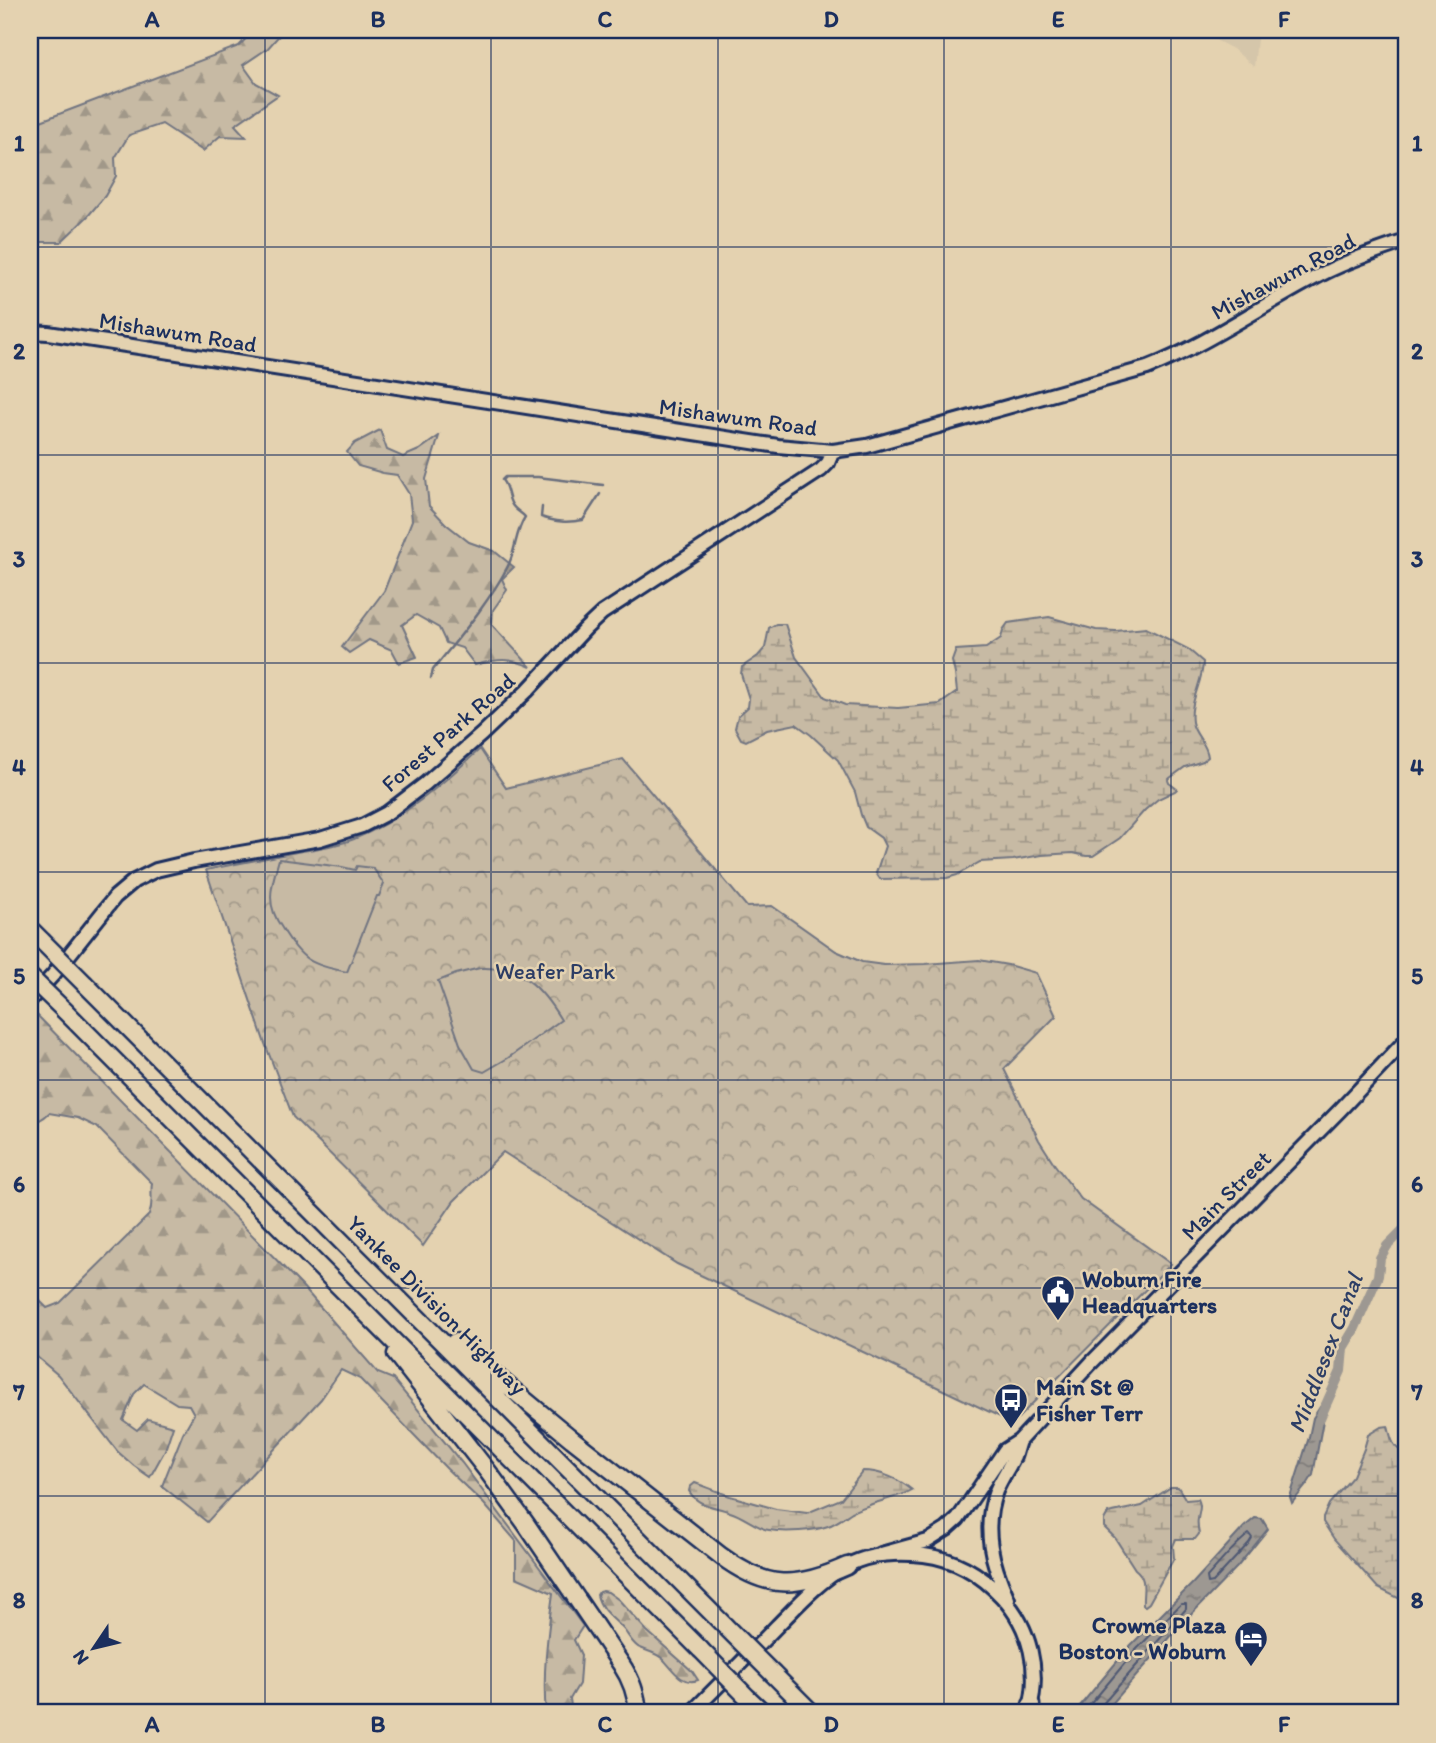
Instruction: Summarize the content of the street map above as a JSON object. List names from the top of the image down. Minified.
{"streets":{"highway":["Yankee Division Highway"],"main road":["Mishawum Road","Forest Park Road","Main Street"]},"crossings":[["Mishawum Road","Forest Park Road"]],"water":["Middlesex Canal"],"parks":["Weafer Park"],"places":{"public building":["Woburn Fire Headquarters"],"bus stop":["Main St @ Fisher Terr"],"hotel":["Crowne Plaza Boston - Woburn"]},"north":"bottom left","grid":{"columns":["A","B","C","D","E","F"],"rows":["1","2","3","4","5","6","7","8"]}}
